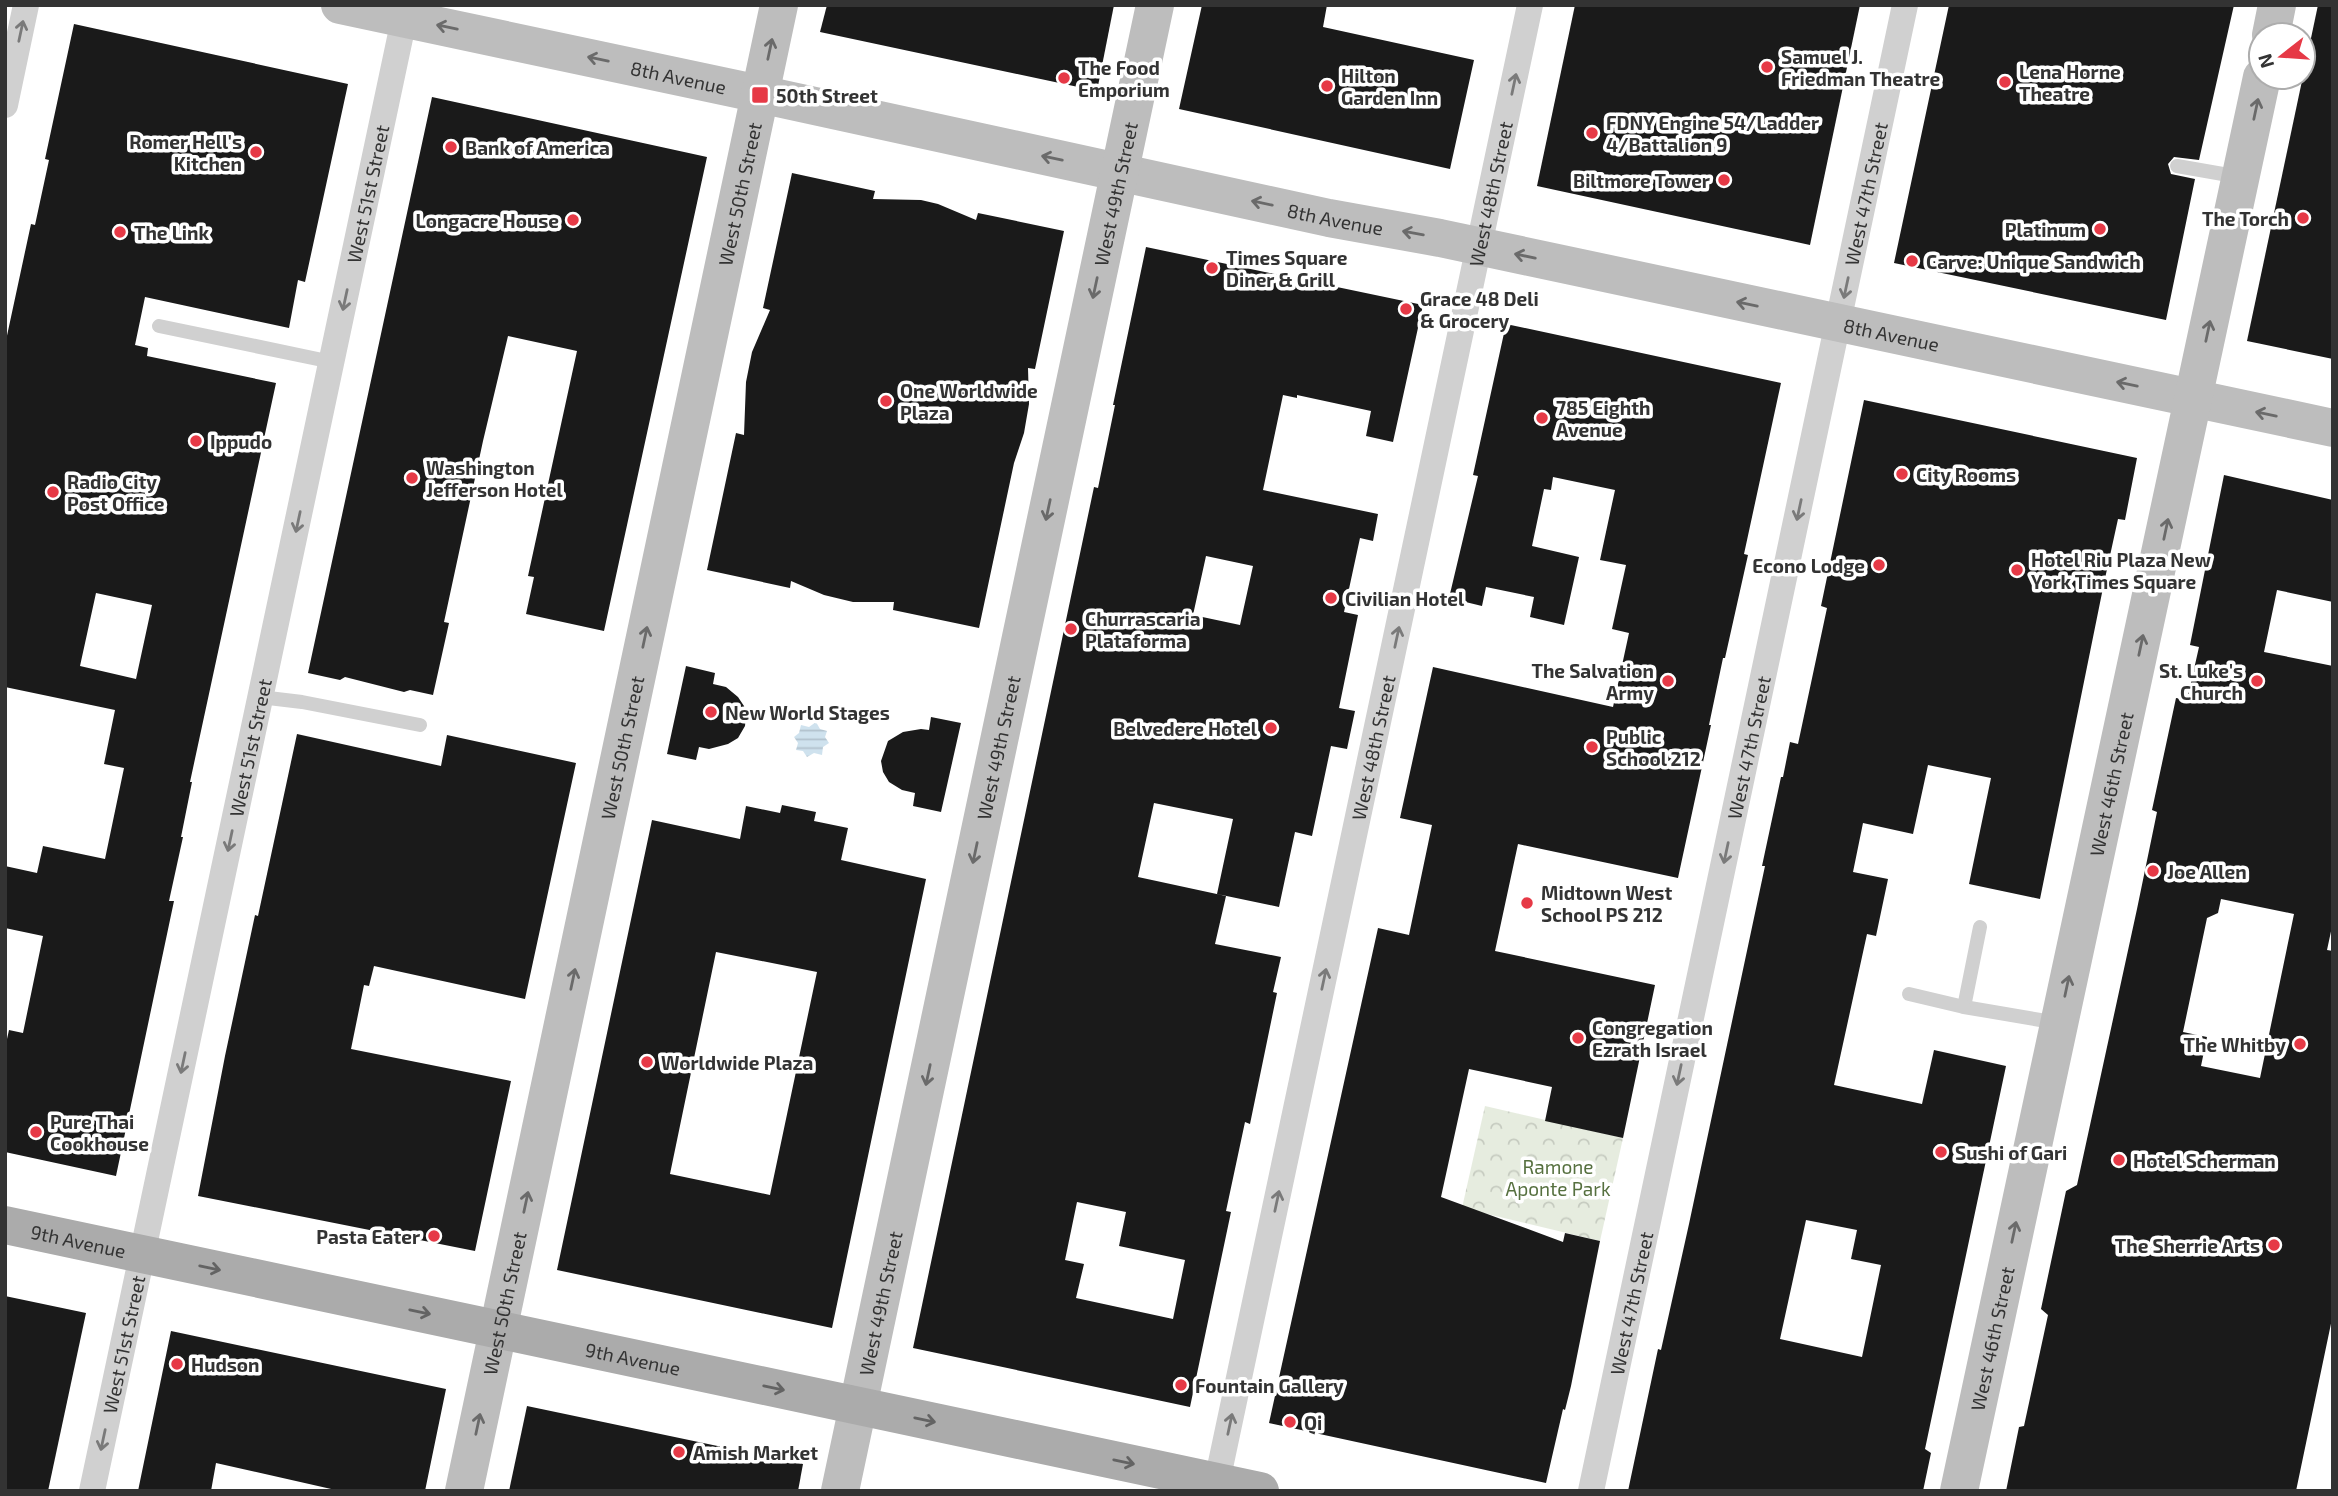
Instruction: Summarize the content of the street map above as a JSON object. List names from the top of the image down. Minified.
{"streets":{"main road":["8th Avenue","West 50th Street","West 49th Street","West 46th Street","9th Avenue"],"street":["West 51st Street","West 48th Street","West 47th Street"]},"crossings":[["8th Avenue","West 51st Street"],["8th Avenue","West 50th Street"],["8th Avenue","West 49th Street"],["8th Avenue","West 48th Street"],["8th Avenue","West 47th Street"],["8th Avenue","West 46th Street"],["West 51st Street","9th Avenue"],["West 50th Street","9th Avenue"],["West 49th Street","9th Avenue"],["West 48th Street","9th Avenue"]],"one_way":["8th Avenue","West 51st Street","West 50th Street","West 49th Street","West 48th Street","West 47th Street","West 46th Street","9th Avenue"],"parks":["Ramone Aponte Park"],"places":{"other":["Samuel J. Friedman Theatre","The Food Emporium","Lena Horne Theatre","Hilton Garden Inn","FDNY Engine 54/Ladder 4/Battalion 9","Bank of America","Romer Hell's Kitchen","Biltmore Tower","The Torch","Longacre House","Platinum","The Link","Carve: Unique Sandwich","Times Square Diner & Grill","Grace 48 Deli & Grocery","One Worldwide Plaza","785 Eighth Avenue","Ippudo","City Rooms","Washington Jefferson Hotel","Radio City Post Office","Econo Lodge","Hotel Riu Plaza New York Times Square","Civilian Hotel","Churrascaria Plataforma","The Salvation Army","St. Luke's Church","New World Stages","Belvedere Hotel","Public School 212","Joe Allen","Midtown West School PS 212","Congregation Ezrath Israel","The Whitby","Worldwide Plaza","Pure Thai Cookhouse","Sushi of Gari","Hotel Scherman","Pasta Eater","The Sherrie Arts","Hudson","Fountain Gallery","Qi","Amish Market"],"transit":["50th Street"]},"north":"left"}
